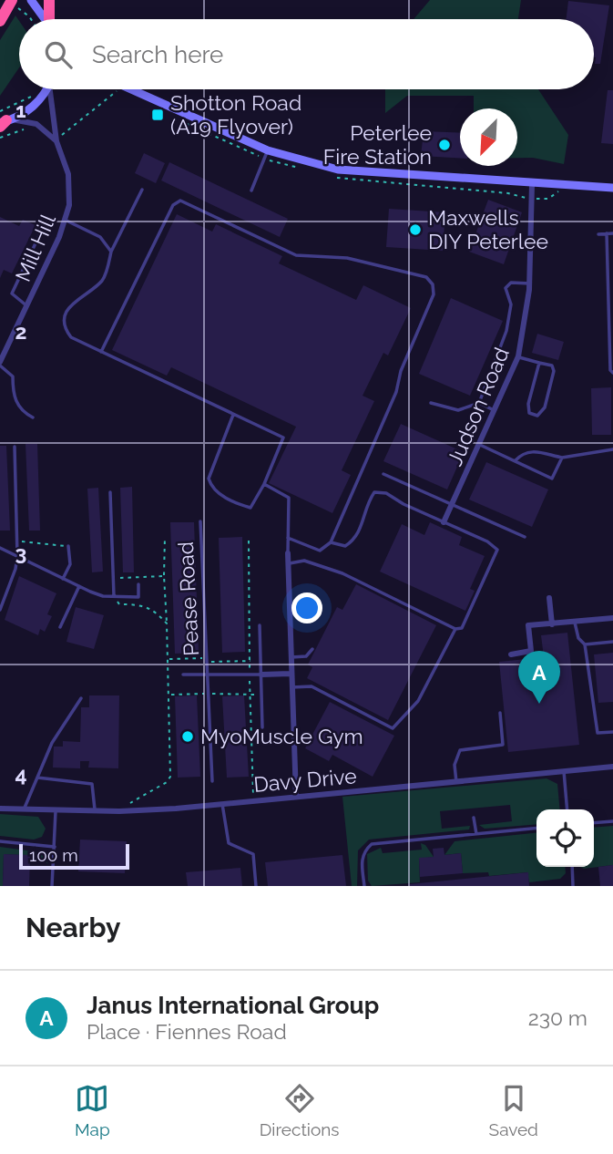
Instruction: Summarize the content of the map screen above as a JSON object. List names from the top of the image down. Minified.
{"streets":{"street":["Mill Hill","Judson Road","Pease Road","Davy Drive"]},"places":{"transit":["Shotton Road (A19 Flyover)"],"other":["Peterlee Fire Station","Maxwells DIY Peterlee","MyoMuscle Gym"]},"scale_bar":"100 m","north":"bottom left","page":{"search":"Search here","pins":"A","scale":"100 m","heading":"Nearby","list":[{"mark":"A","name":"Janus International Group","note":"Place · Fiennes Road","value":"230 m"}],"nav":["Map","Directions","Saved"]},"grid":{"rows":["1","2","3","4"]}}
